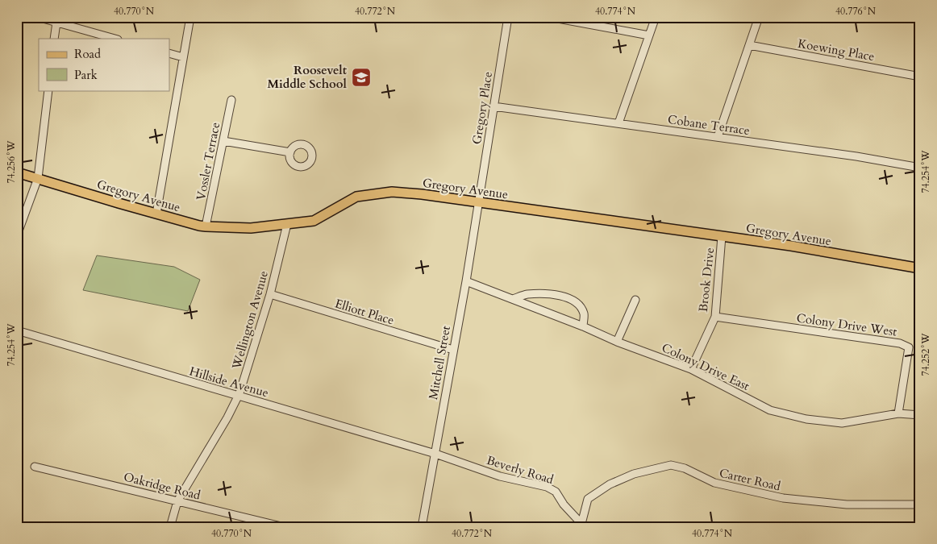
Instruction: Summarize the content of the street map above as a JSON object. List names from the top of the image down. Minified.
{"streets":{"main road":["Gregory Avenue"],"street":["Koewing Place","Gregory Place","Cobane Terrace","Vossler Terrace","Brook Drive","Elliott Place","Wellington Avenue","Colony Drive West","Mitchell Street","Colony Drive East","Hillside Avenue","Beverly Road","Carter Road","Oakridge Road"]},"crossings":[["Gregory Place","Cobane Terrace"],["Gregory Place","Gregory Avenue"],["Gregory Place","Mitchell Street"],["Vossler Terrace","Gregory Avenue"],["Gregory Avenue","Brook Drive"],["Gregory Avenue","Wellington Avenue"],["Gregory Avenue","Mitchell Street"],["Brook Drive","Colony Drive West"],["Brook Drive","Colony Drive East"],["Elliott Place","Wellington Avenue"],["Elliott Place","Mitchell Street"],["Wellington Avenue","Hillside Avenue"],["Wellington Avenue","Oakridge Road"],["Colony Drive West","Colony Drive East"],["Mitchell Street","Colony Drive East"],["Mitchell Street","Hillside Avenue"],["Mitchell Street","Beverly Road"],["Hillside Avenue","Beverly Road"],["Beverly Road","Carter Road"]],"places":{"school or university":["Roosevelt Middle School"]},"legend":["Road","Park"],"coordinates":["40.770°N","40.772°N","40.774°N","40.776°N","74.256°W","74.254°W","74.252°W"]}
